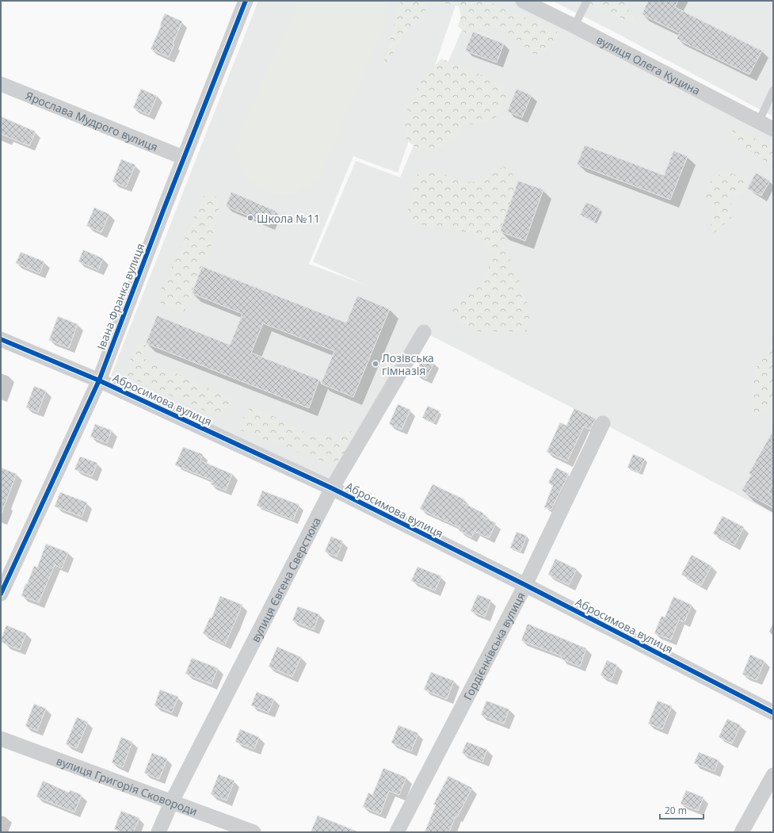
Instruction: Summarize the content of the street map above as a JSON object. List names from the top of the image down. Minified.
{"streets":{"street":["вулиця Олега Куцина","Ярослава Мудрого вулиця","Івана Франка вулиця","Абросимова вулиця","вулиця Євгена Сверстюка","Гордієнківська вулиця","вулиця Григорія Сковороди"]},"crossings":[["Ярослава Мудрого вулиця","Івана Франка вулиця"],["Івана Франка вулиця","Абросимова вулиця"],["Абросимова вулиця","вулиця Євгена Сверстюка"],["Абросимова вулиця","Гордієнківська вулиця"],["вулиця Євгена Сверстюка","вулиця Григорія Сковороди"]],"places":["Школа №11","Лозівська гімназія"],"scale_bar":"20 m"}
